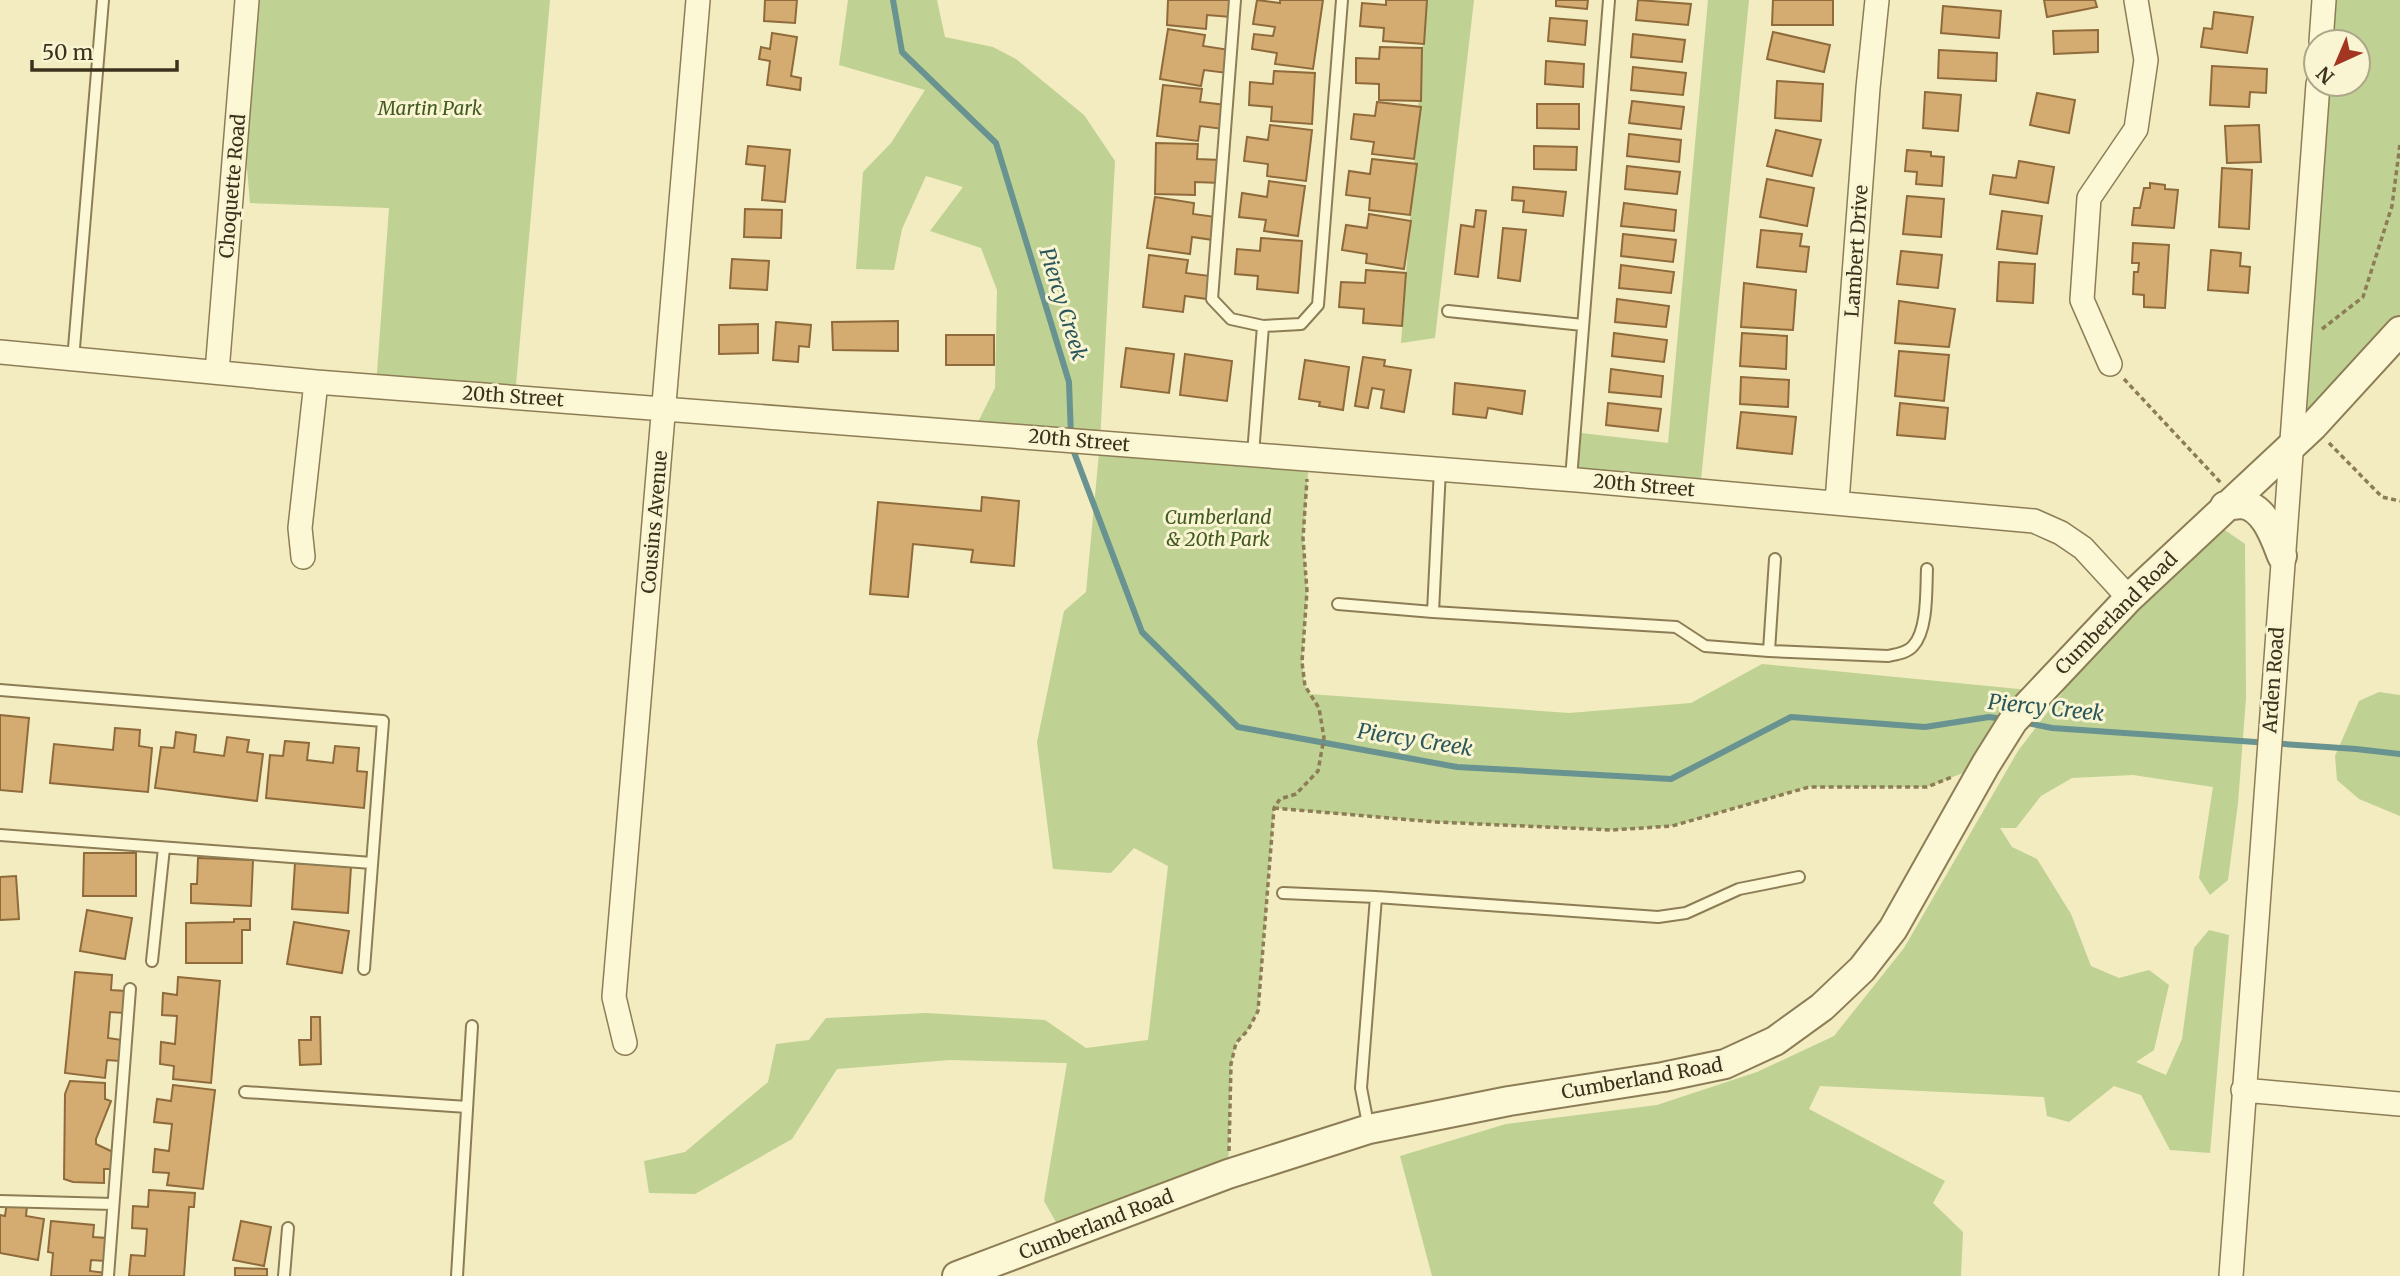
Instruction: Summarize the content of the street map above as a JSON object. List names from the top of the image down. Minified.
{"streets":{"street":["Choquette Road","Lambert Drive","20th Street","Cousins Avenue","Cumberland Road","Arden Road"]},"crossings":[["Choquette Road","20th Street"],["Lambert Drive","20th Street"],["20th Street","Cousins Avenue"],["20th Street","Cumberland Road"],["Cumberland Road","Arden Road"]],"water":["Piercy Creek"],"parks":["Martin Park","Cumberland & 20th Park"],"scale_bar":"50 m","north":"bottom left"}
